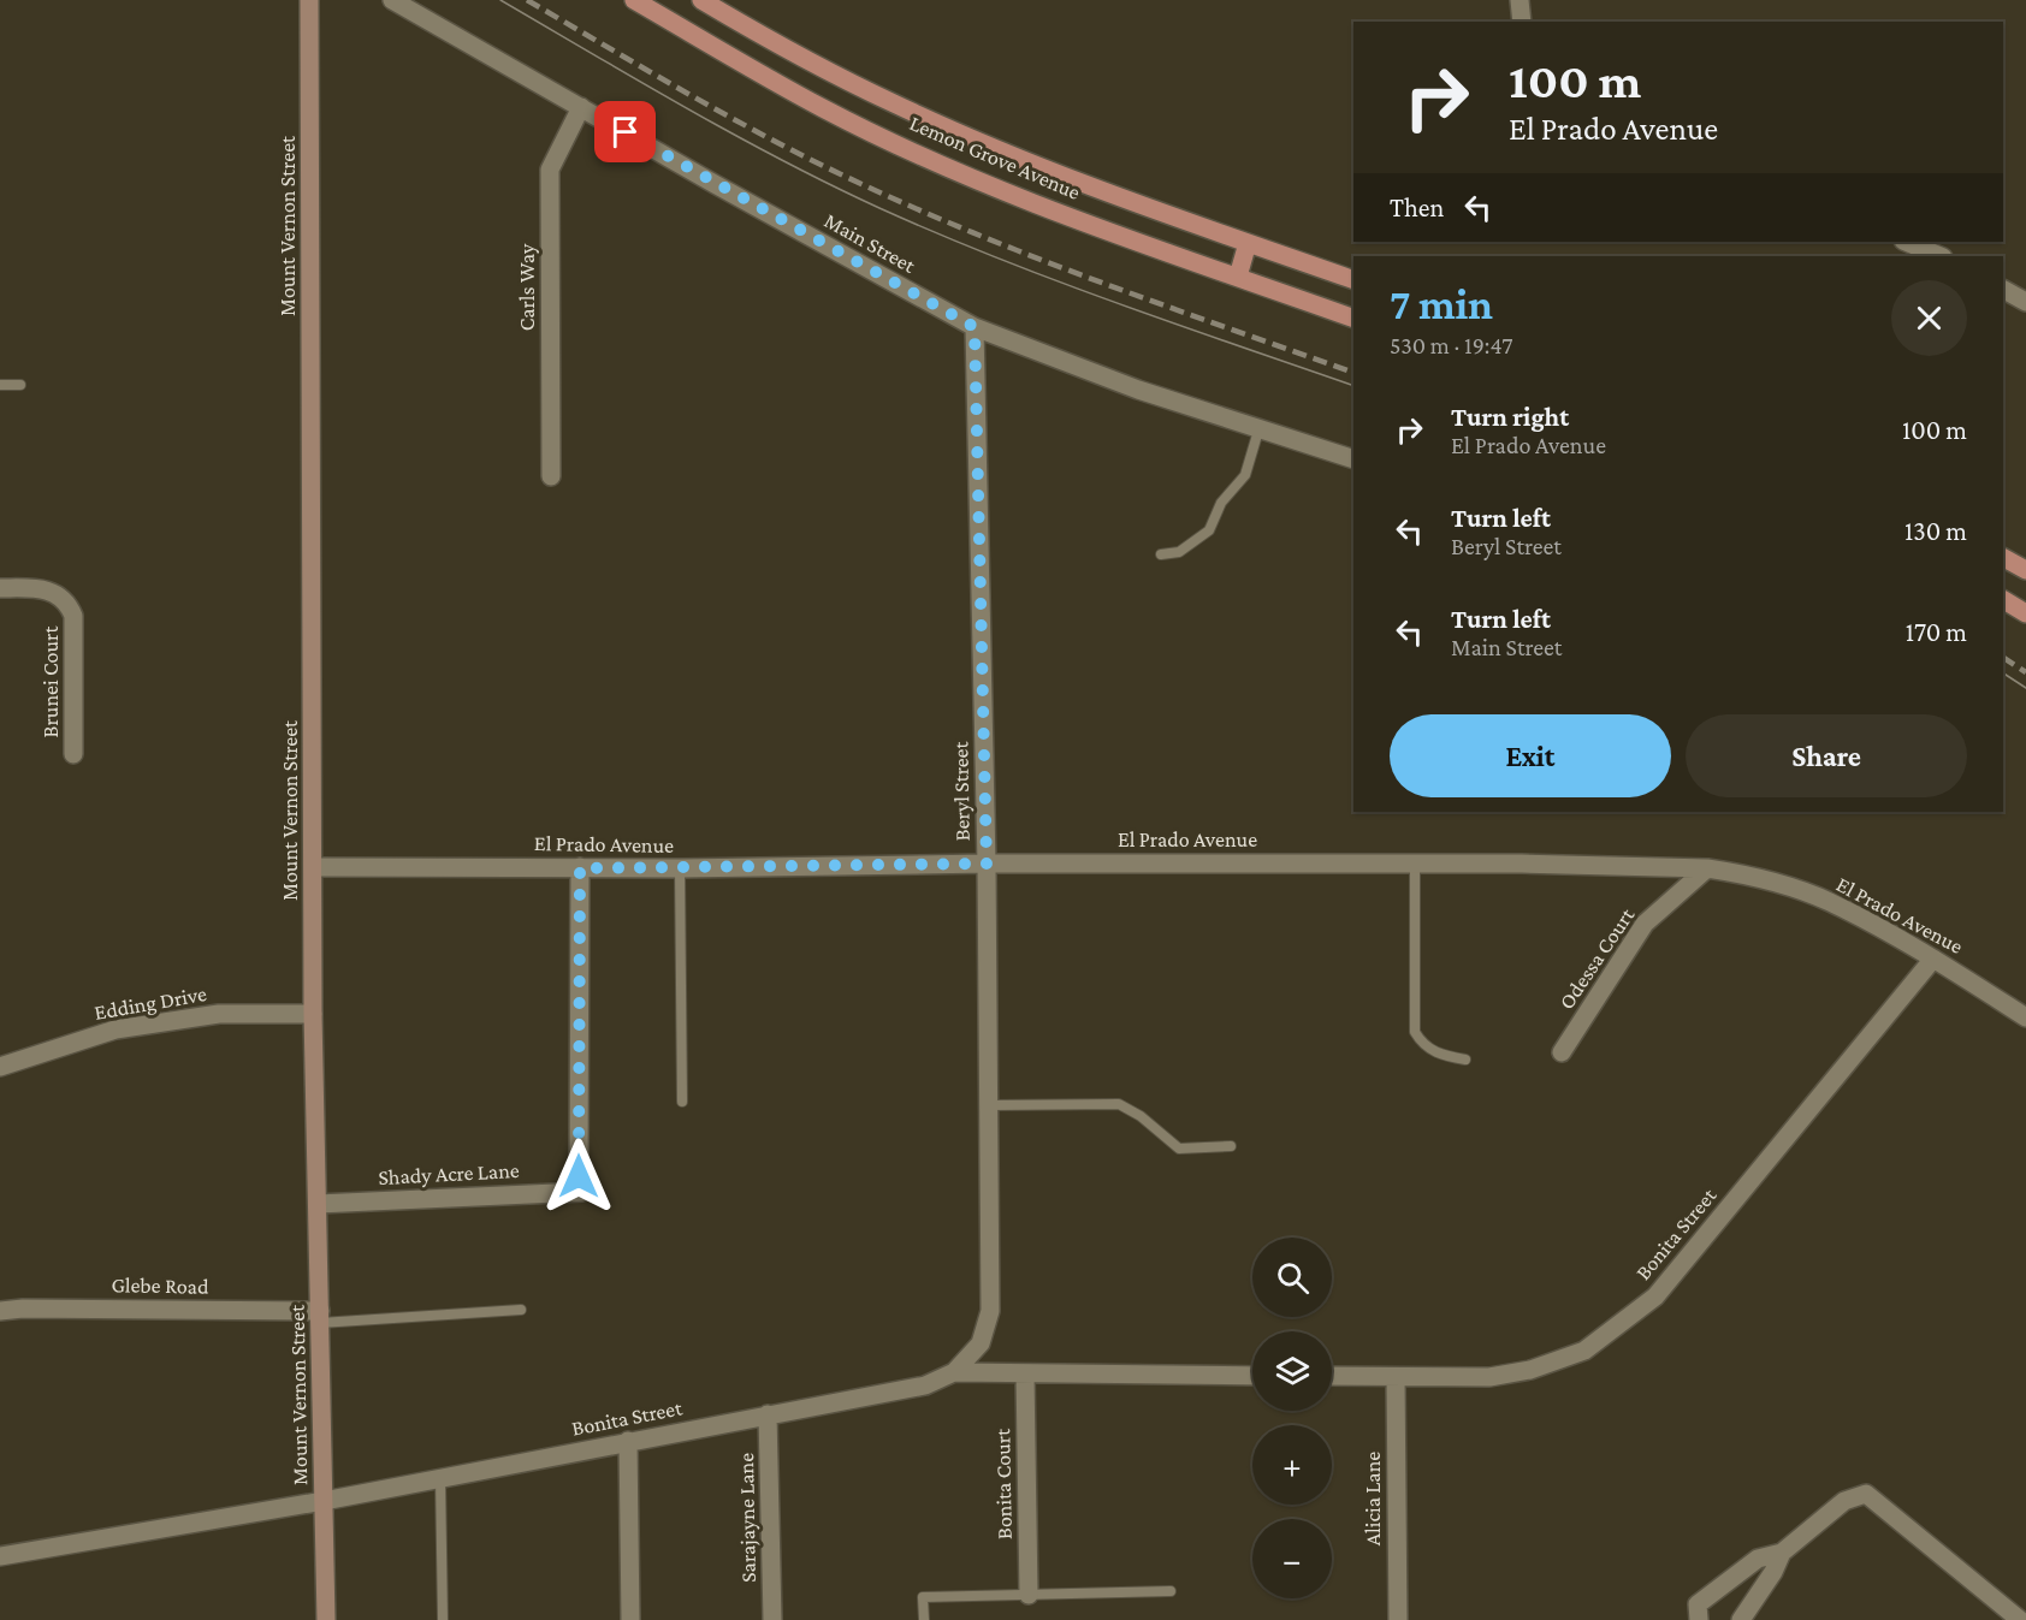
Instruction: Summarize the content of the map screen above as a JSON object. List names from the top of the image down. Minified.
{"streets":{"main road":["Lemon Grove Avenue"],"street":["Mount Vernon Street","Main Street","Carls Way","Brunei Court","Beryl Street","El Prado Avenue","Odessa Court","Edding Drive","Shady Acre Lane","Bonita Street","Glebe Road","Bonita Court","Alicia Lane","Sarajayne Lane"]},"crossings":[["Mount Vernon Street","El Prado Avenue"],["Mount Vernon Street","Edding Drive"],["Mount Vernon Street","Shady Acre Lane"],["Mount Vernon Street","Bonita Street"],["Mount Vernon Street","Glebe Road"],["Main Street","Carls Way"],["Main Street","Beryl Street"],["Beryl Street","El Prado Avenue"],["Beryl Street","Bonita Street"],["El Prado Avenue","Odessa Court"],["El Prado Avenue","Shady Acre Lane"],["El Prado Avenue","Bonita Street"],["Bonita Street","Bonita Court"],["Bonita Street","Alicia Lane"],["Bonita Street","Sarajayne Lane"]],"page":{"turn":["100 m","El Prado Avenue"],"then":"Then","heading":["7 min","530 m · 19:47"],"list":[{"name":"Turn right","note":"El Prado Avenue","value":"100 m"},{"name":"Turn left","note":"Beryl Street","value":"130 m"},{"name":"Turn left","note":"Main Street","value":"170 m"}],"buttons":["Exit","Share"],"map_buttons":["+","−"]}}
